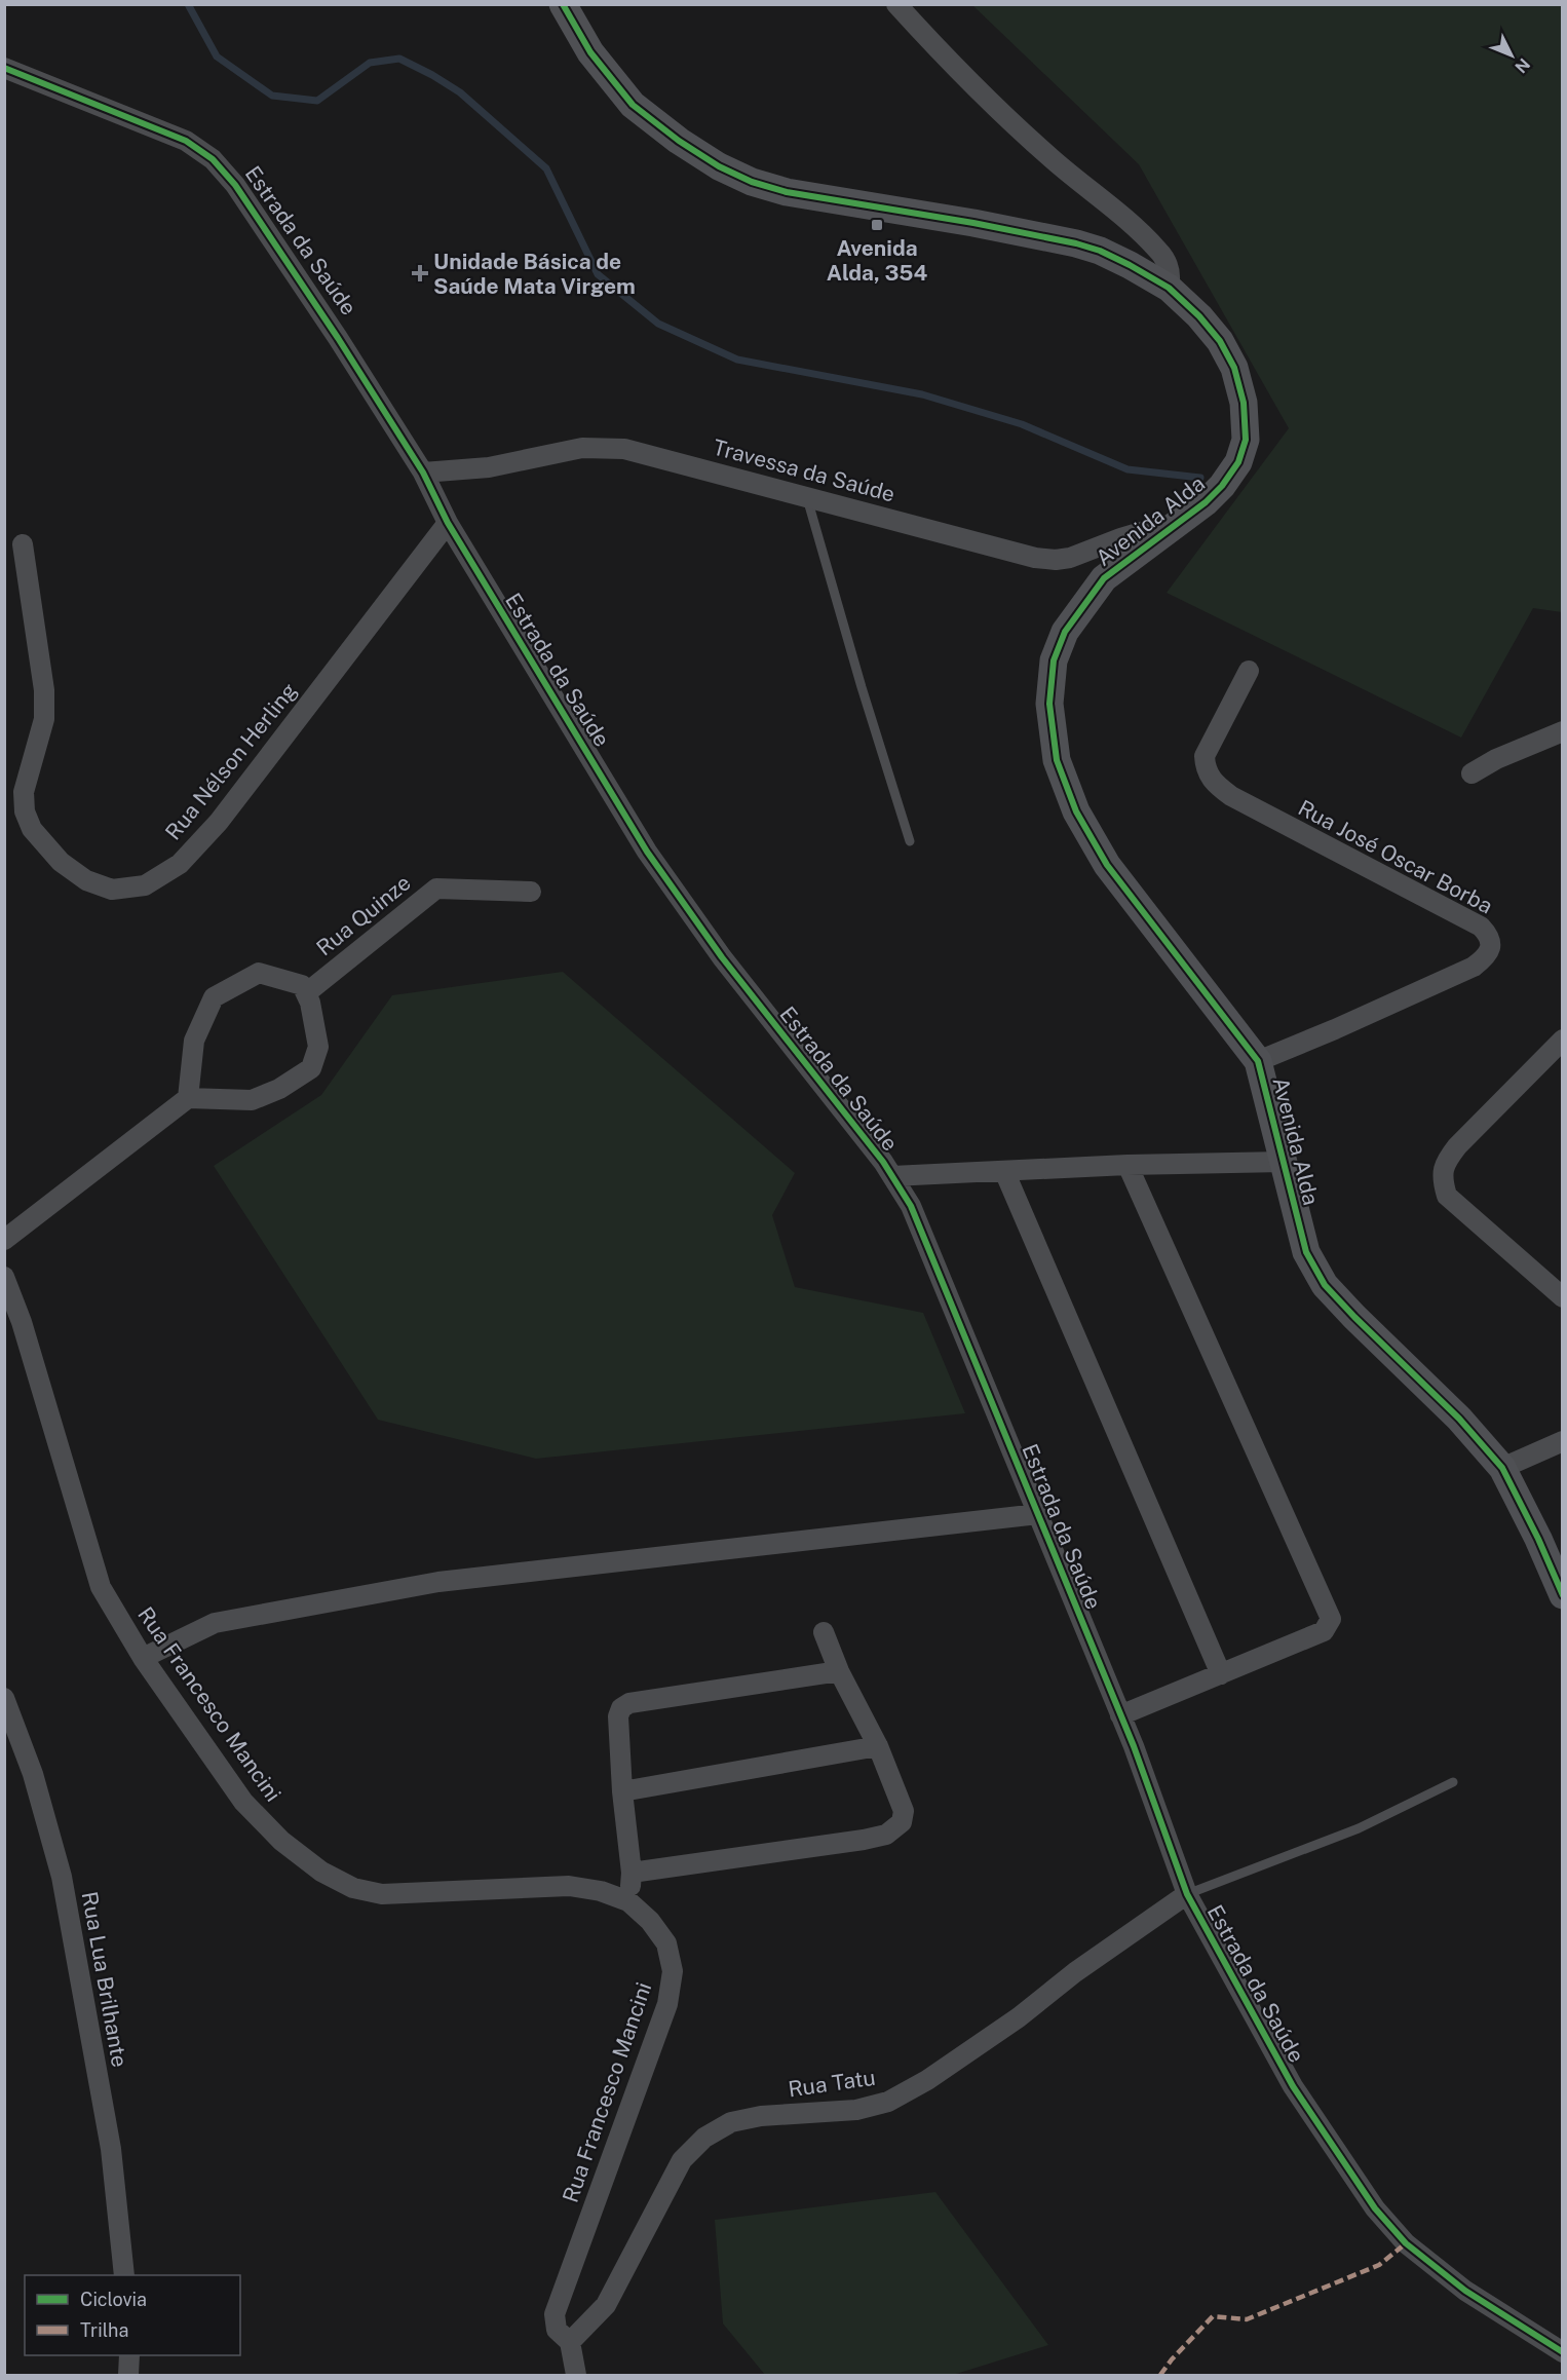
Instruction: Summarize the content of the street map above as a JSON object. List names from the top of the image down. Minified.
{"streets":{"street":["Estrada da Saúde","Travessa da Saúde","Avenida Alda","Rua Nélson Herling","Rua José Oscar Borba","Rua Quinze","Rua Francesco Mancini","Rua Lua Brilhante","Rua Tatu"]},"crossings":[["Estrada da Saúde","Travessa da Saúde"],["Estrada da Saúde","Rua Nélson Herling"],["Estrada da Saúde","Rua Tatu"],["Travessa da Saúde","Avenida Alda"],["Avenida Alda","Rua José Oscar Borba"],["Rua Francesco Mancini","Rua Tatu"]],"places":{"transit":["Avenida Alda, 354"],"health":["Unidade Básica de Saúde Mata Virgem"]},"legend":["Ciclovia","Trilha"],"north":"bottom right"}
